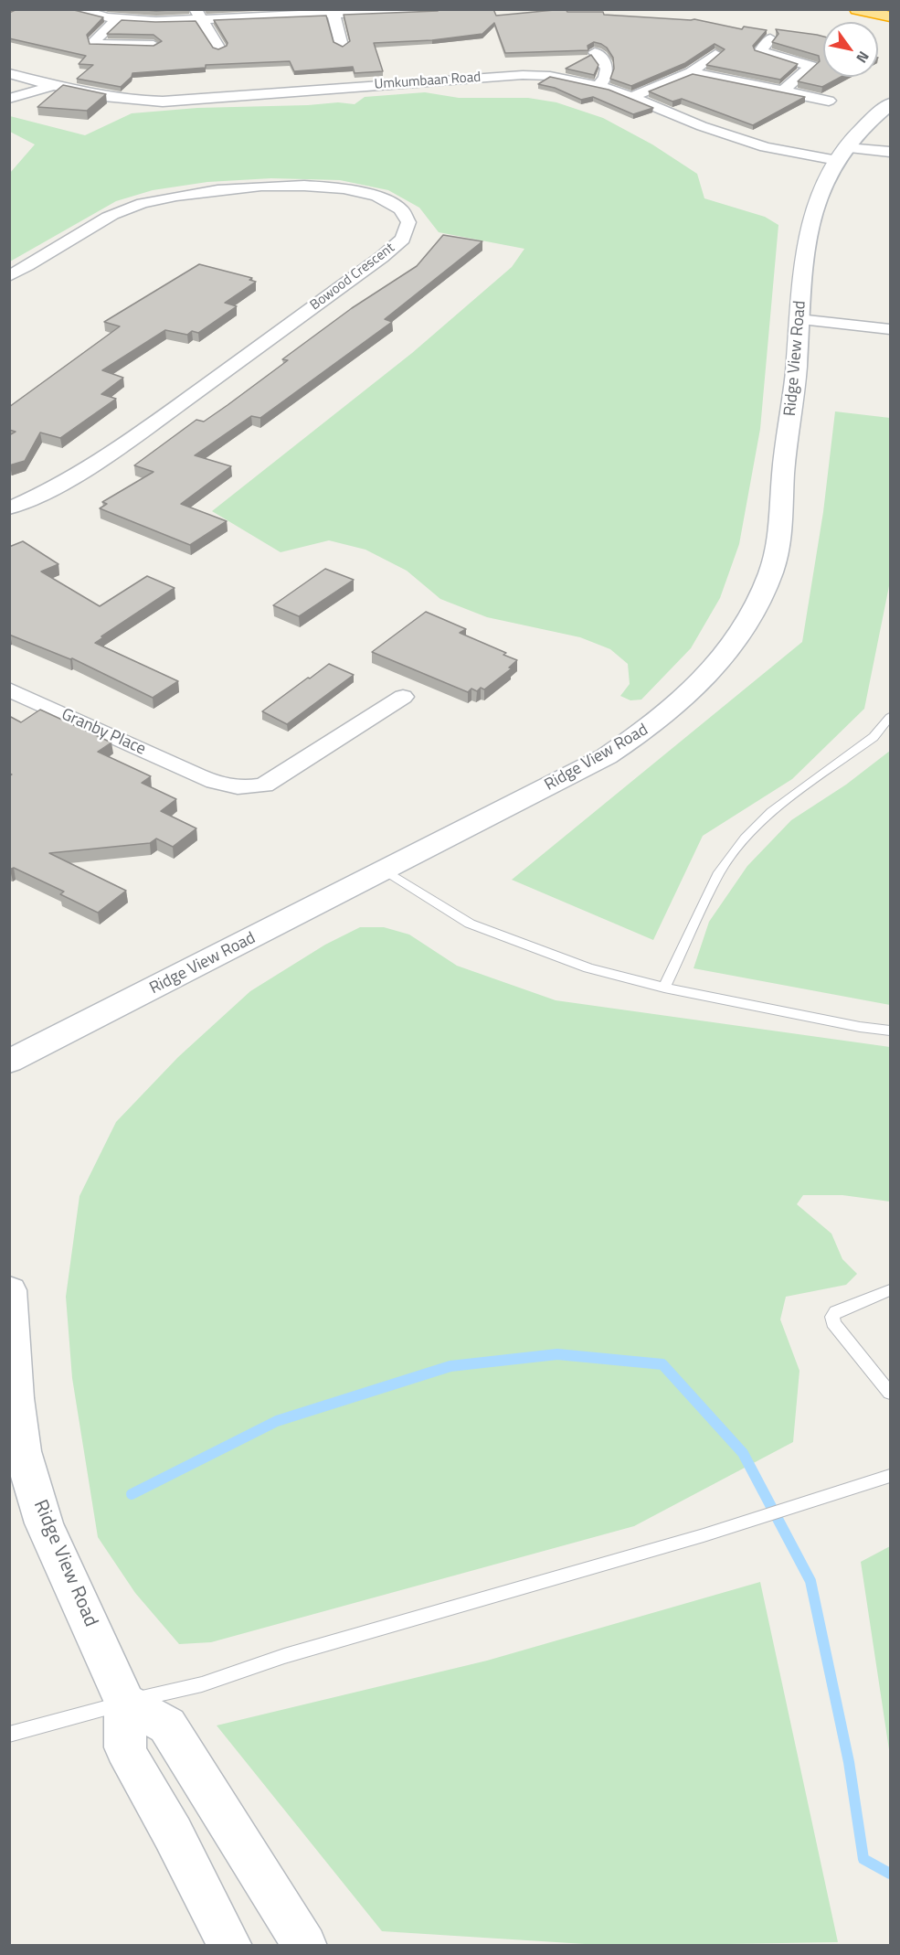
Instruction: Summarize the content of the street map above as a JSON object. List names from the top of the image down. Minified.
{"streets":{"street":["Umkumbaan Road","Bowood Crescent","Ridge View Road","Granby Place"]},"crossings":[["Umkumbaan Road","Ridge View Road"]],"north":"bottom right"}
